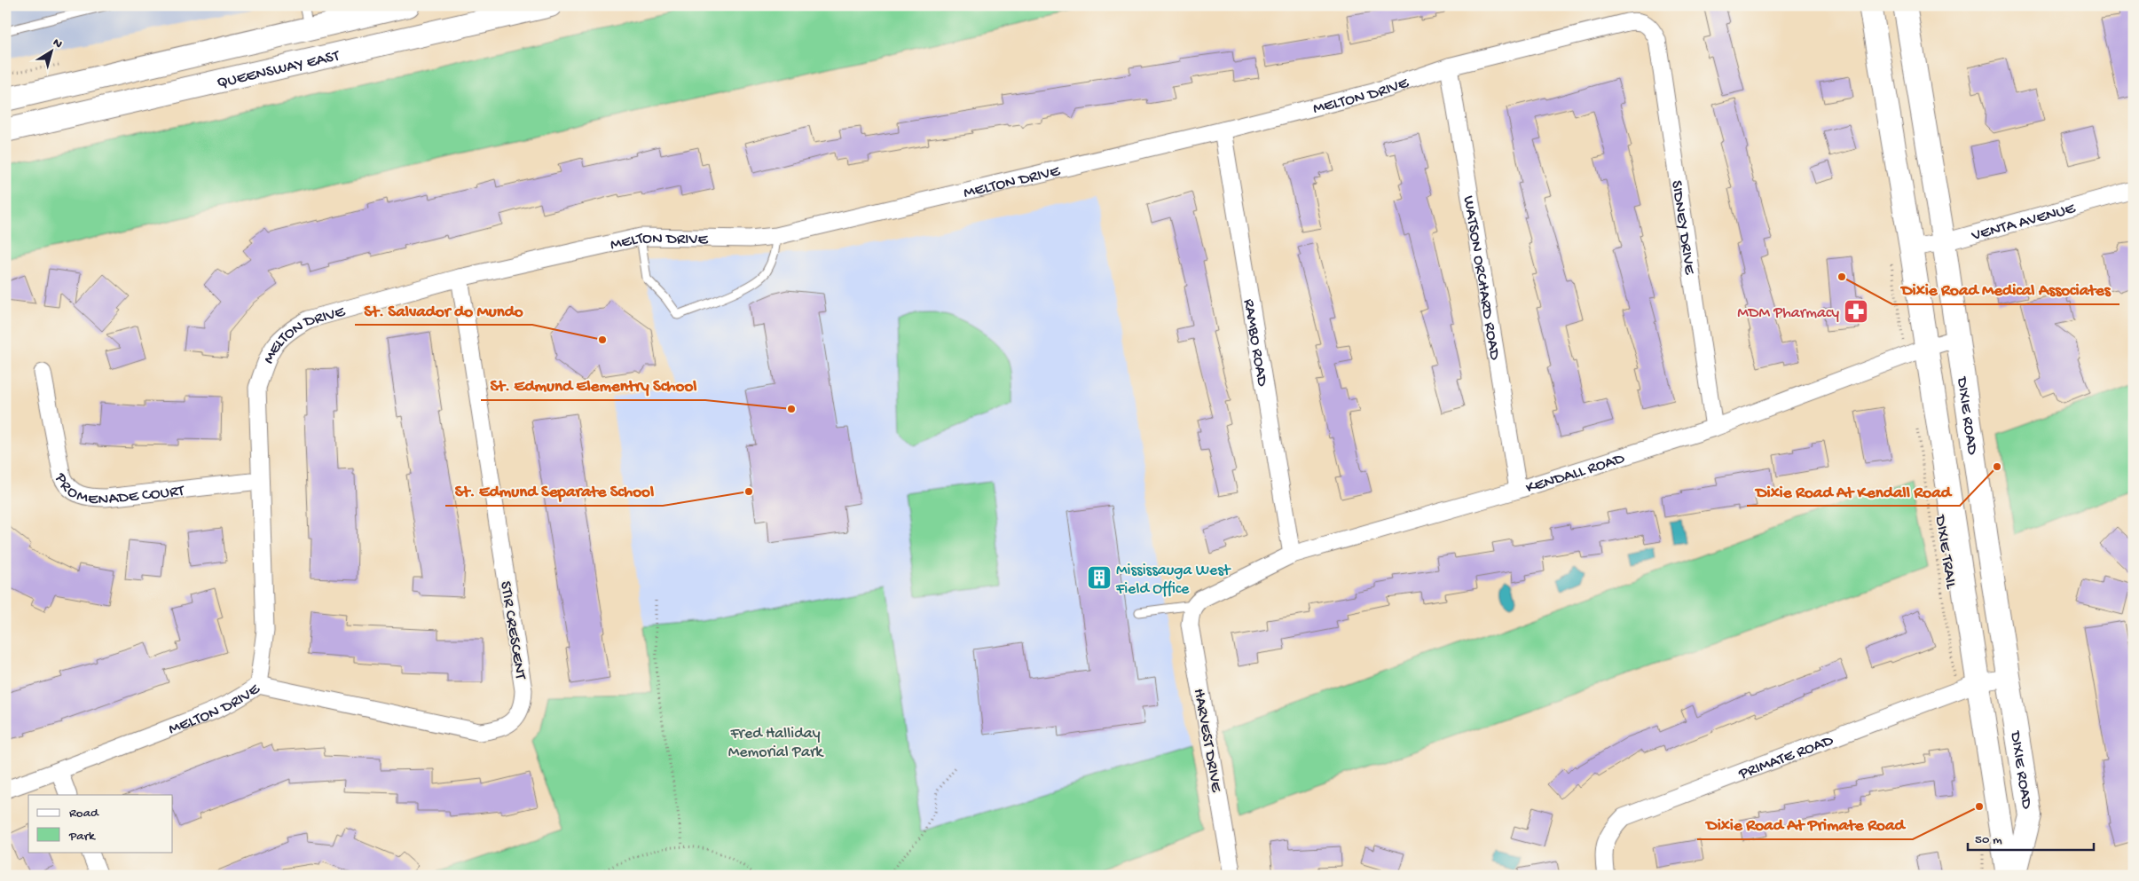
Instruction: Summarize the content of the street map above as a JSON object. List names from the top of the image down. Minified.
{"streets":{"main road":["QUEENSWAY EAST","DIXIE ROAD"],"street":["MELTON DRIVE","VENTA AVENUE","SIDNEY DRIVE","WATSON ORCHARD ROAD","RAMBO ROAD","KENDALL ROAD","PROMENADE COURT","STIR CRESCENT","HARVEST DRIVE","PRIMATE ROAD"],"path":["DIXIE TRAIL"]},"crossings":[["MELTON DRIVE","SIDNEY DRIVE"],["MELTON DRIVE","WATSON ORCHARD ROAD"],["MELTON DRIVE","RAMBO ROAD"],["MELTON DRIVE","PROMENADE COURT"],["MELTON DRIVE","STIR CRESCENT"],["VENTA AVENUE","DIXIE ROAD"],["SIDNEY DRIVE","KENDALL ROAD"],["WATSON ORCHARD ROAD","KENDALL ROAD"],["RAMBO ROAD","KENDALL ROAD"],["DIXIE ROAD","KENDALL ROAD"],["DIXIE ROAD","PRIMATE ROAD"],["KENDALL ROAD","HARVEST DRIVE"]],"parks":["Fred Halliday Memorial Park"],"places":{"other":["Dixie Road Medical Associates","St. Salvador do Mundo","St. Edmund Elementry School","Dixie Road At Kendall Road","St. Edmund Separate School","Dixie Road At Primate Road"],"pharmacy":["MDM Pharmacy"],"building":["Mississauga West Field Office"]},"legend":["Road","Park"],"scale_bar":"50 m","north":"top right"}
